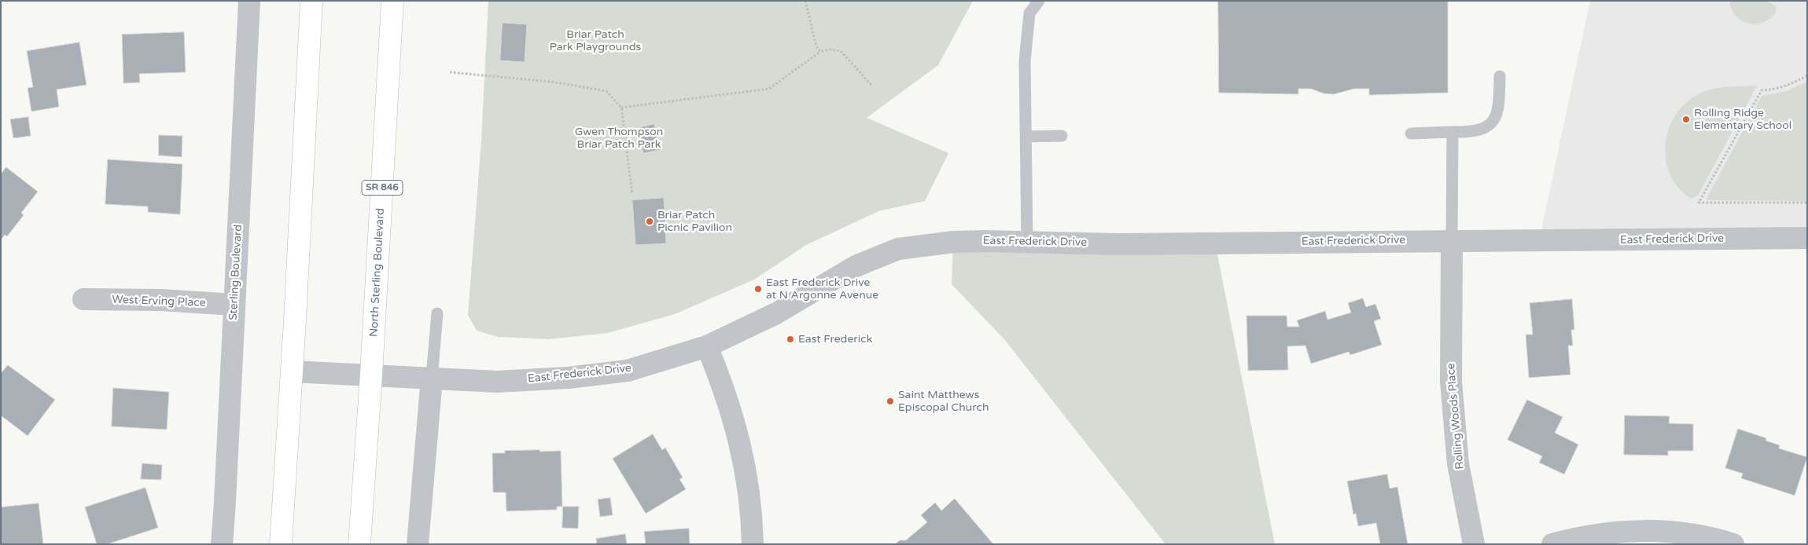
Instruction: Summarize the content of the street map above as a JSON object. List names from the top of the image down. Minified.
{"streets":{"main road":["SR 846","North Sterling Boulevard"],"street":["East Frederick Drive","Sterling Boulevard","West Erving Place","Rolling Woods Place"]},"crossings":[["East Frederick Drive","North Sterling Boulevard"],["East Frederick Drive","Rolling Woods Place"],["Sterling Boulevard","West Erving Place"]],"parks":["Briar Patch Park Playgrounds","Gwen Thompson Briar Patch Park"],"places":["Rolling Ridge Elementary School","Briar Patch Picnic Pavilion","East Frederick Drive at N Argonne Avenue","East Frederick","Saint Matthews Episcopal Church"]}
